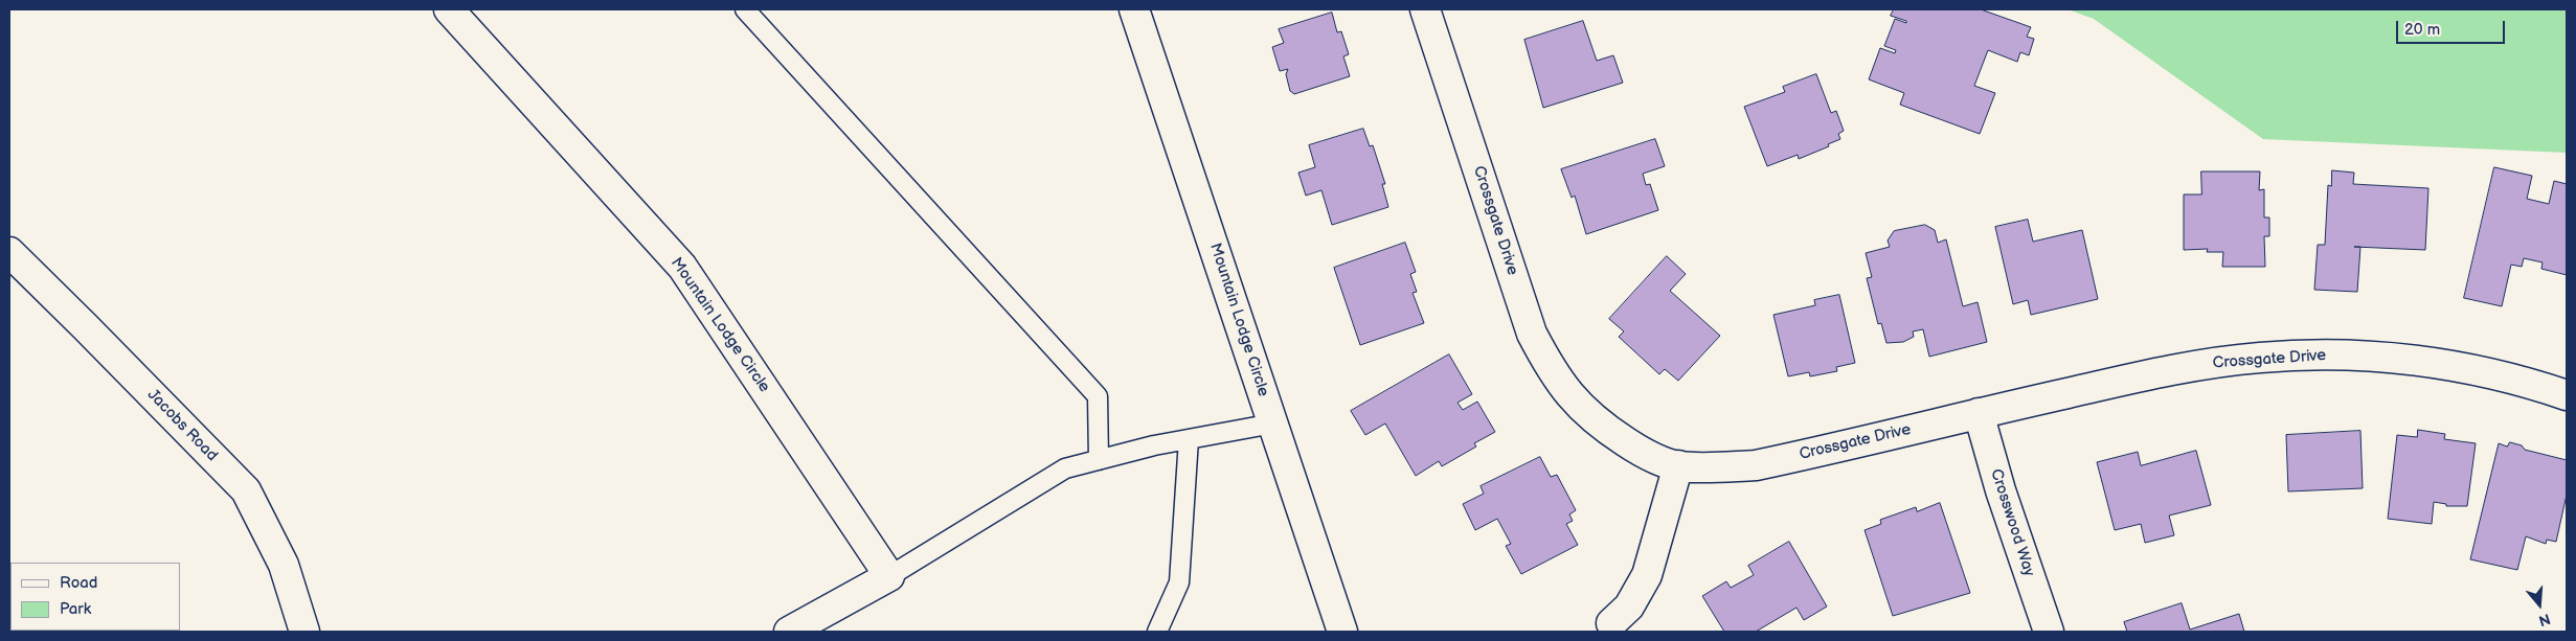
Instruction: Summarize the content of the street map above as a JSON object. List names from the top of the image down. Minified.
{"streets":{"street":["Crossgate Drive","Mountain Lodge Circle","Jacobs Road","Crosswood Way"]},"crossings":[["Crossgate Drive","Crosswood Way"]],"legend":["Road","Park"],"scale_bar":"20 m","north":"bottom"}
